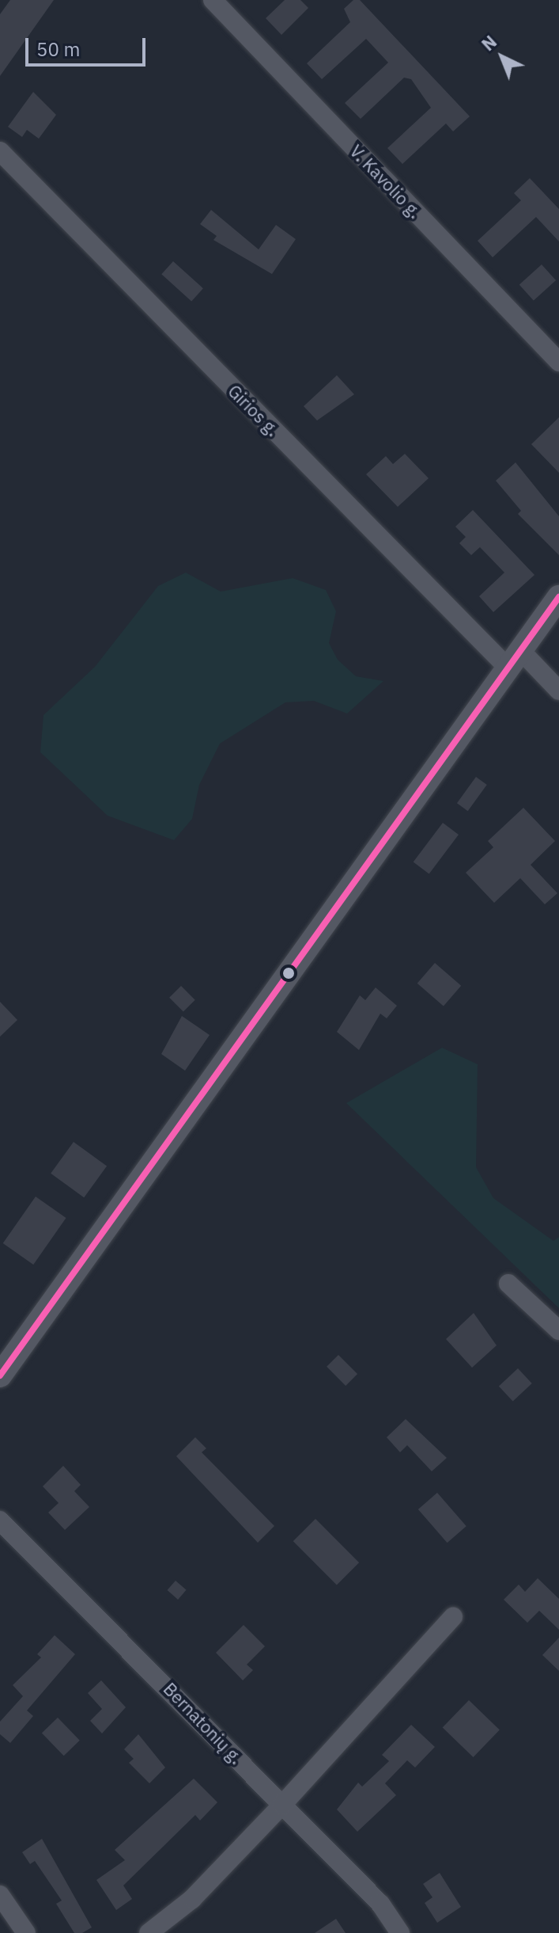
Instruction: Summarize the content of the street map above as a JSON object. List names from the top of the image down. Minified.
{"streets":{"street":["V. Kavolio g.","Girios g.","Bernatonių g."]},"scale_bar":"50 m","north":"top left"}
